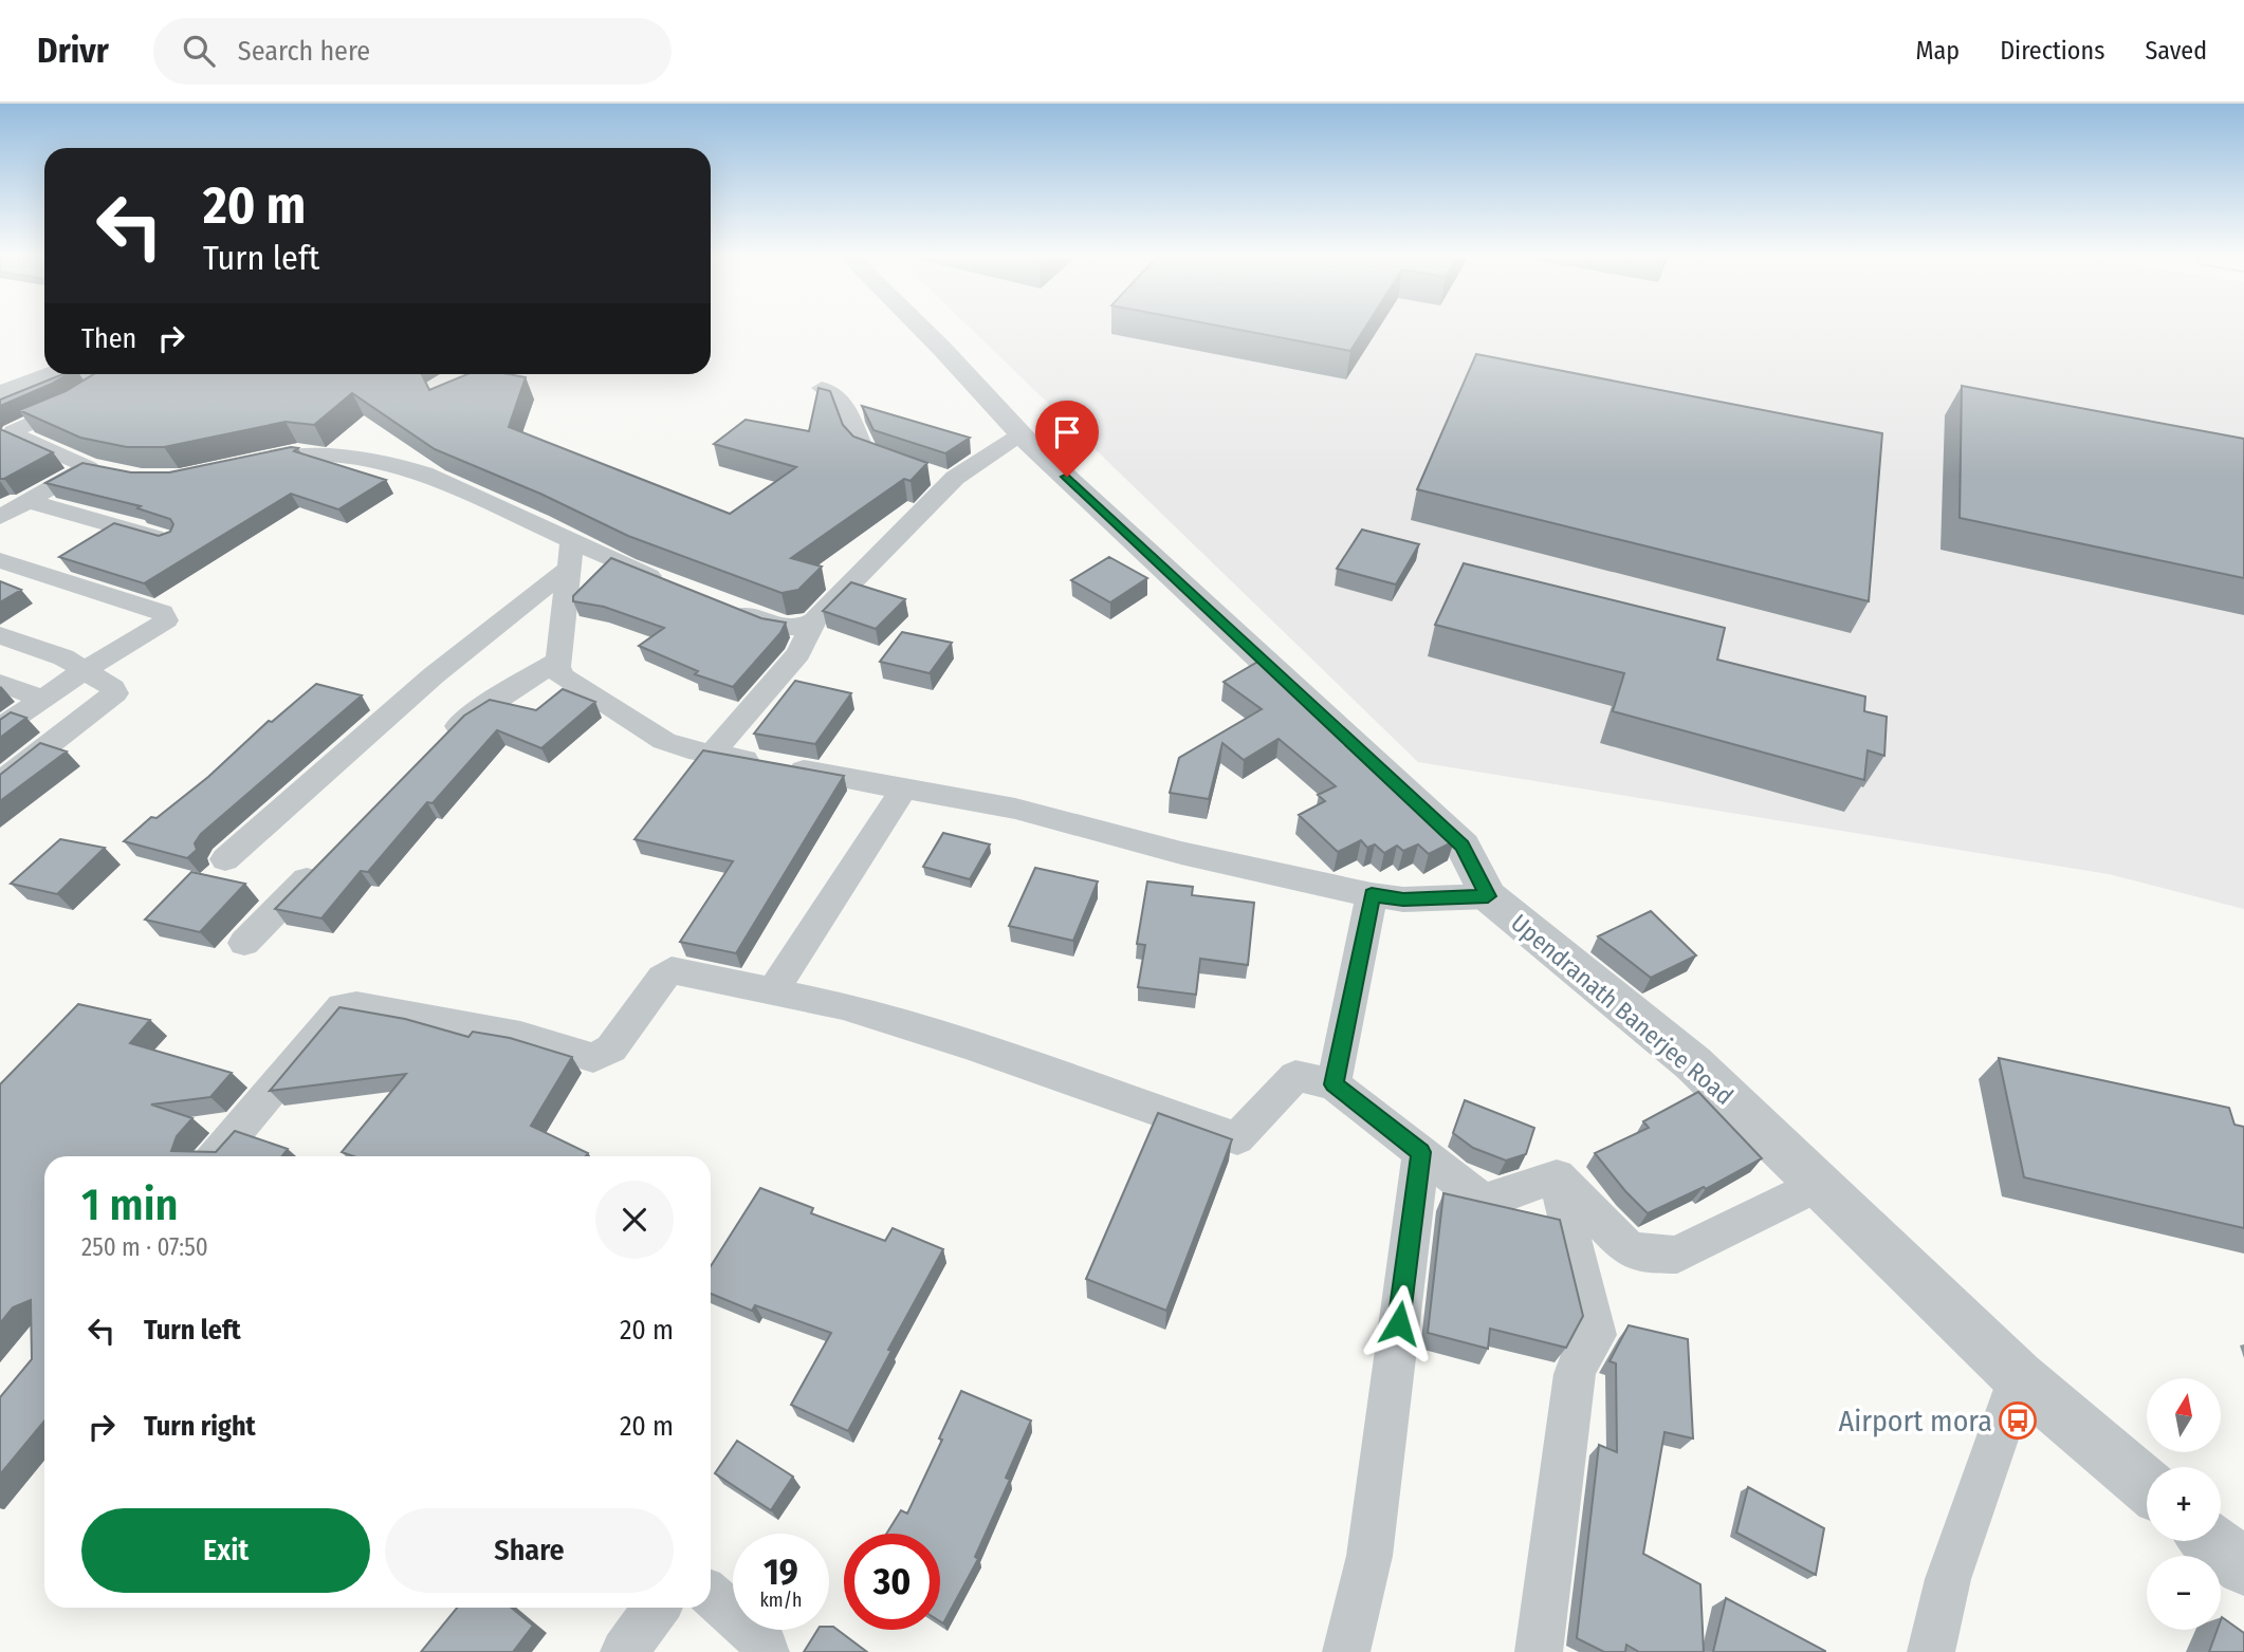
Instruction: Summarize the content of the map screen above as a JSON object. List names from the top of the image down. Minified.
{"streets":{"street":["Upendranath Banerjee Road"]},"places":{"bus stop":["Airport mora"]},"north":"top","page":{"header":"Drivr","search":"Search here","nav":["Map","Directions","Saved"],"turn":["20 m","Turn left"],"then":"Then","heading":["1 min","250 m · 07:50"],"list":[{"name":"Turn left","value":"20 m"},{"name":"Turn right","value":"20 m"}],"map_buttons":["+","−"],"buttons":["Exit","Share"],"speed":"19 km/h","limit":"30"}}
